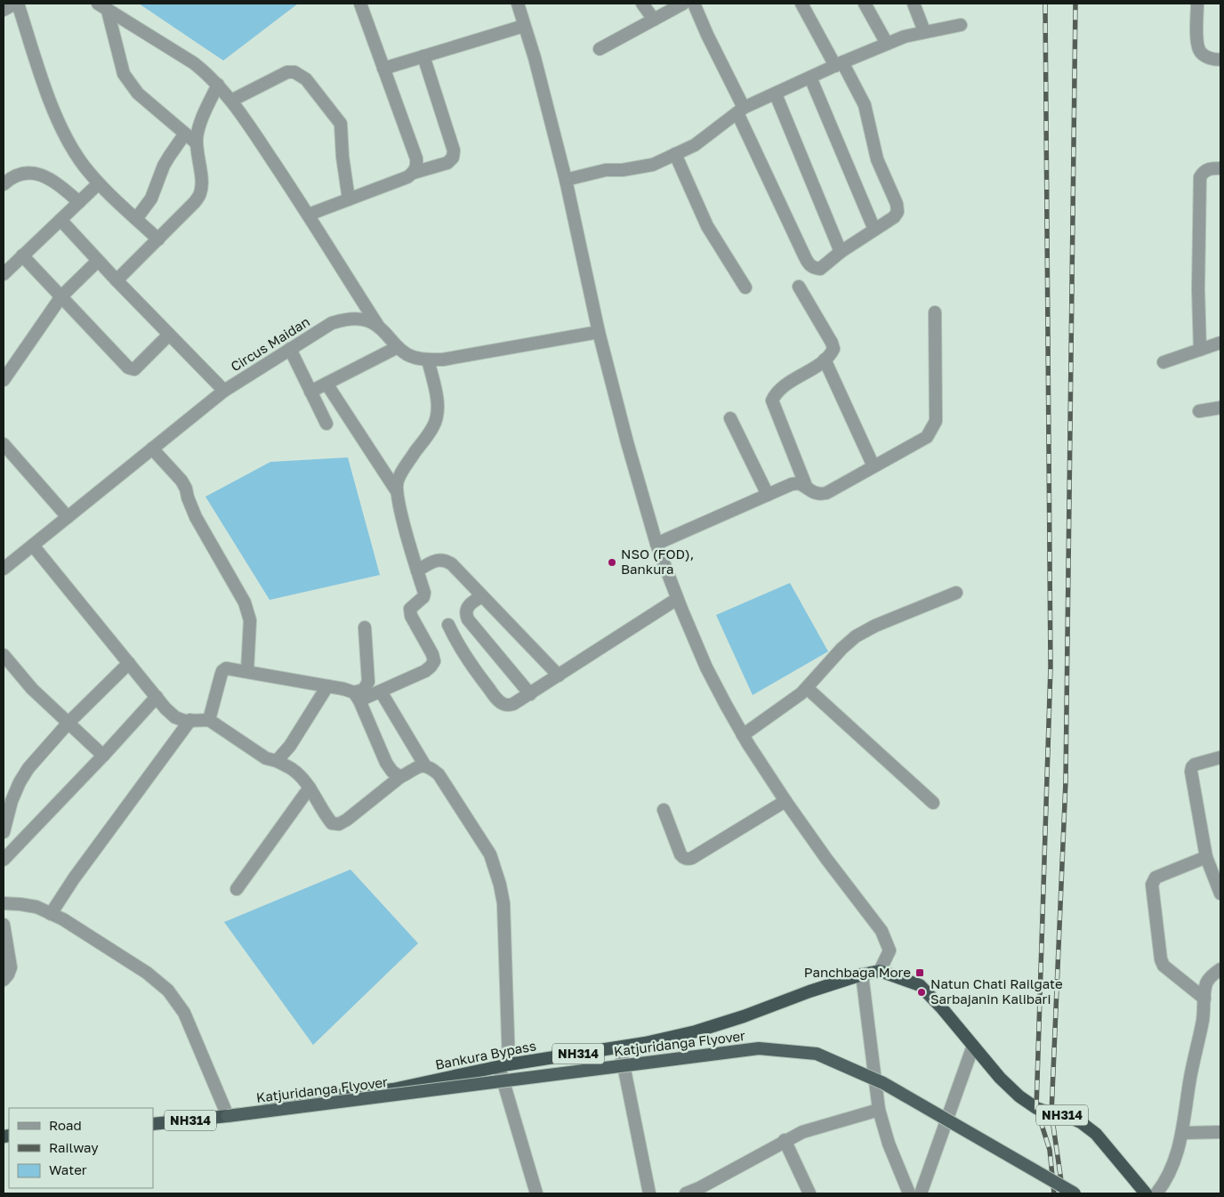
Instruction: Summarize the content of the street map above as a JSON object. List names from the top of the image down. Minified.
{"streets":{"highway":["NH314","Bankura Bypass"],"main road":["Katjuridanga Flyover"],"street":["Circus Maidan"]},"crossings":[["Katjuridanga Flyover","Bankura Bypass"],["NH314","Bankura Bypass"]],"places":{"other":["NSO (FOD), Bankura","Natun Chati Railgate Sarbajanin Kalibari"],"transit":["Panchbaga More"]},"legend":["Road","Railway","Water"]}
